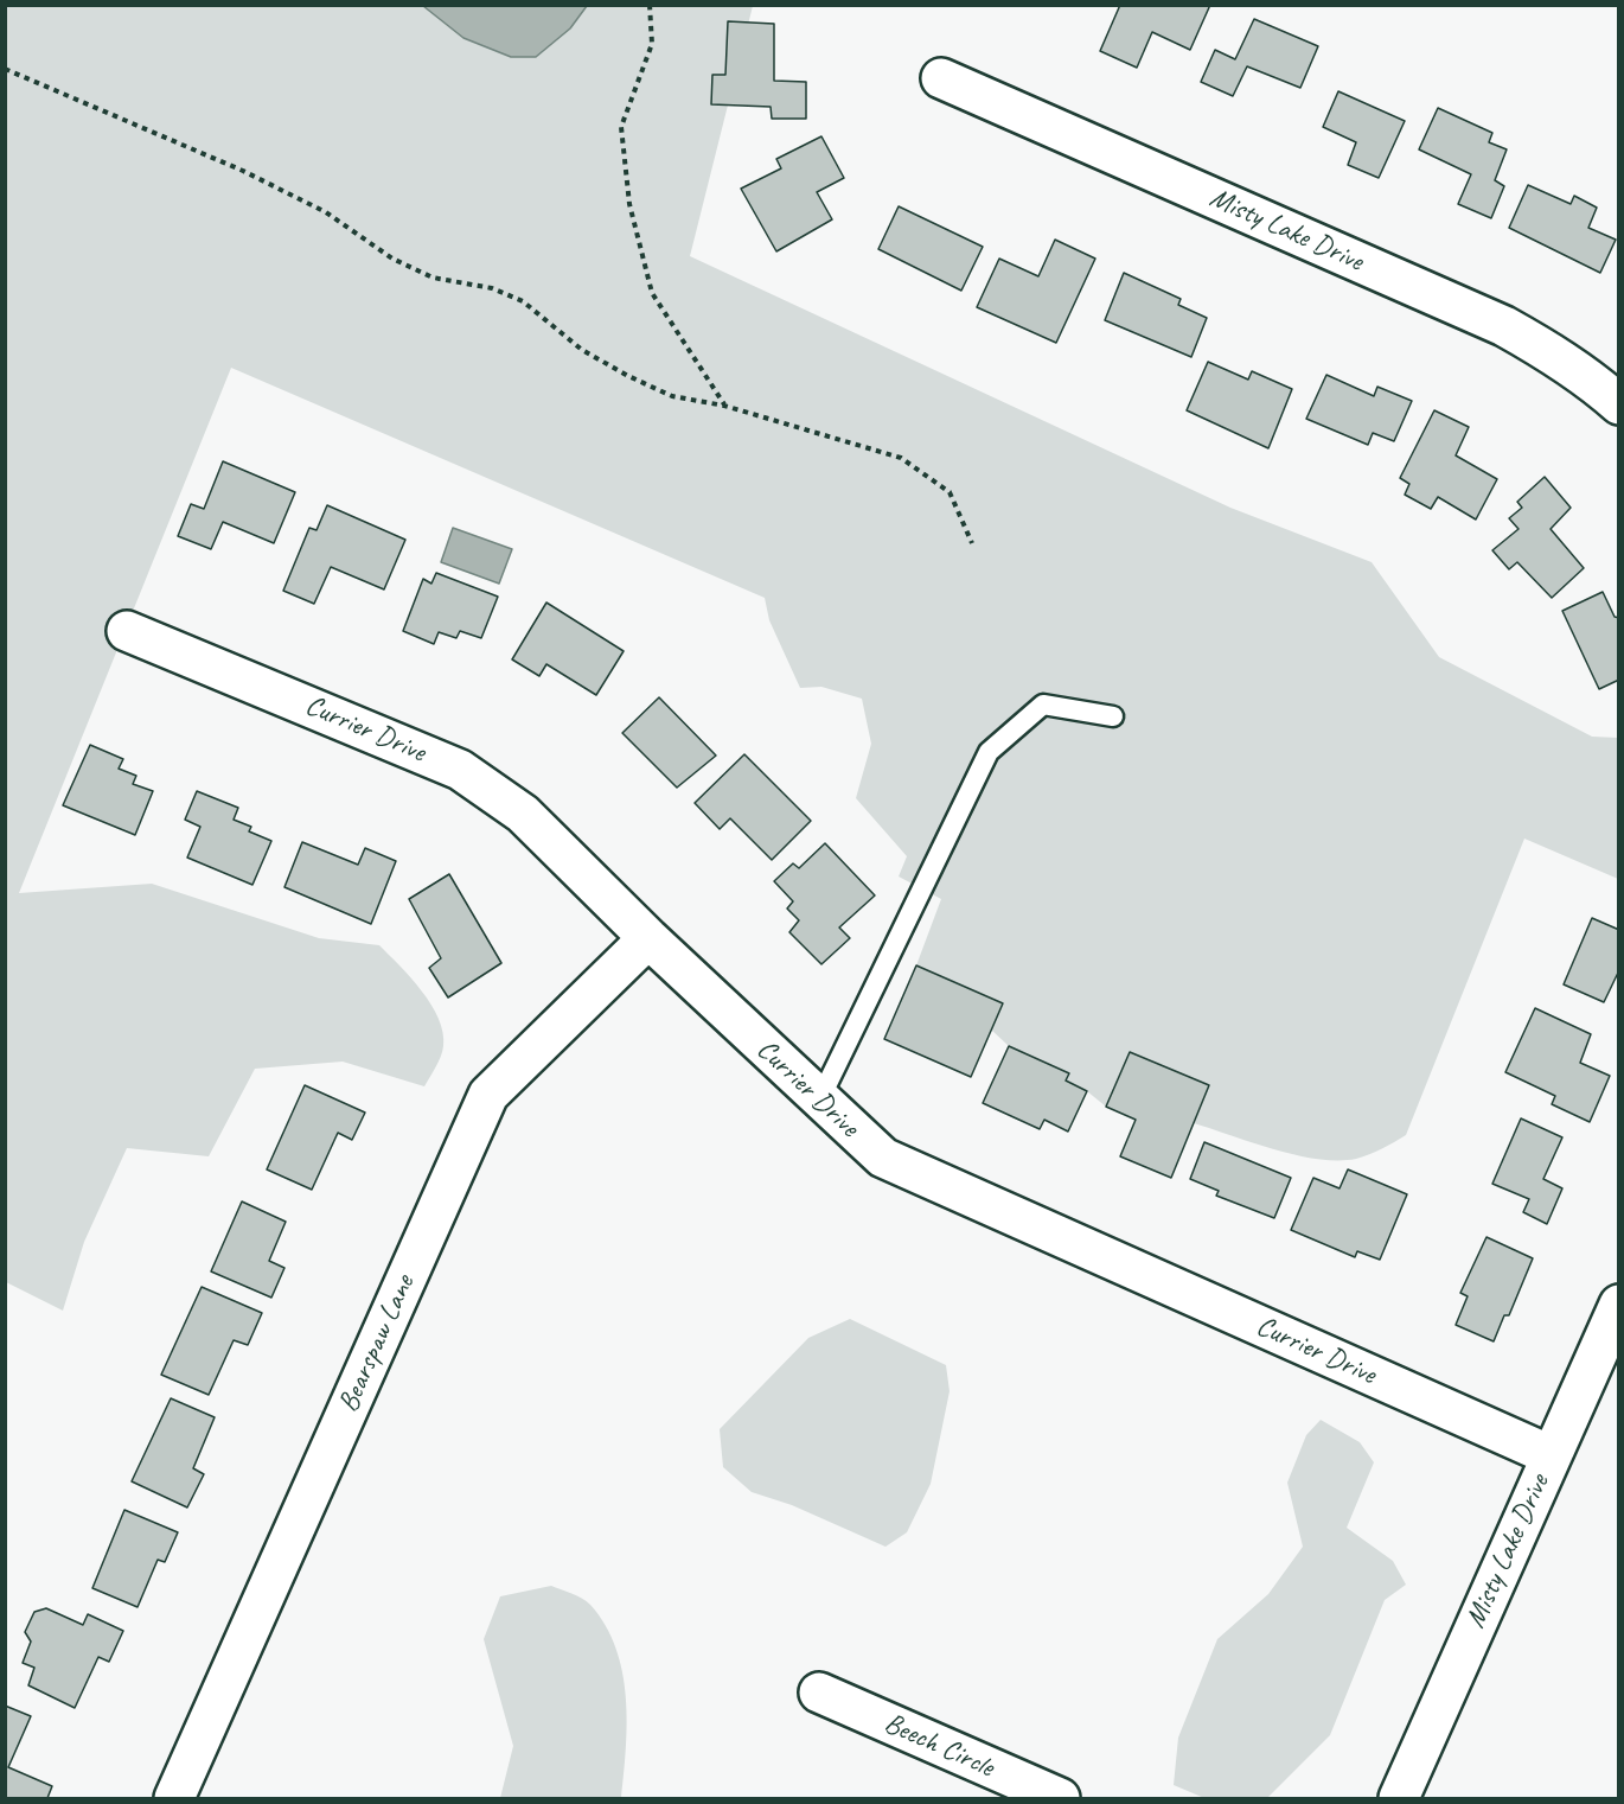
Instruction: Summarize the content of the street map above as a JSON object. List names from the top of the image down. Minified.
{"streets":{"street":["Misty Lake Drive","Currier Drive","Bearspaw Lane","Beech Circle"]},"crossings":[["Misty Lake Drive","Currier Drive"],["Currier Drive","Bearspaw Lane"]]}
